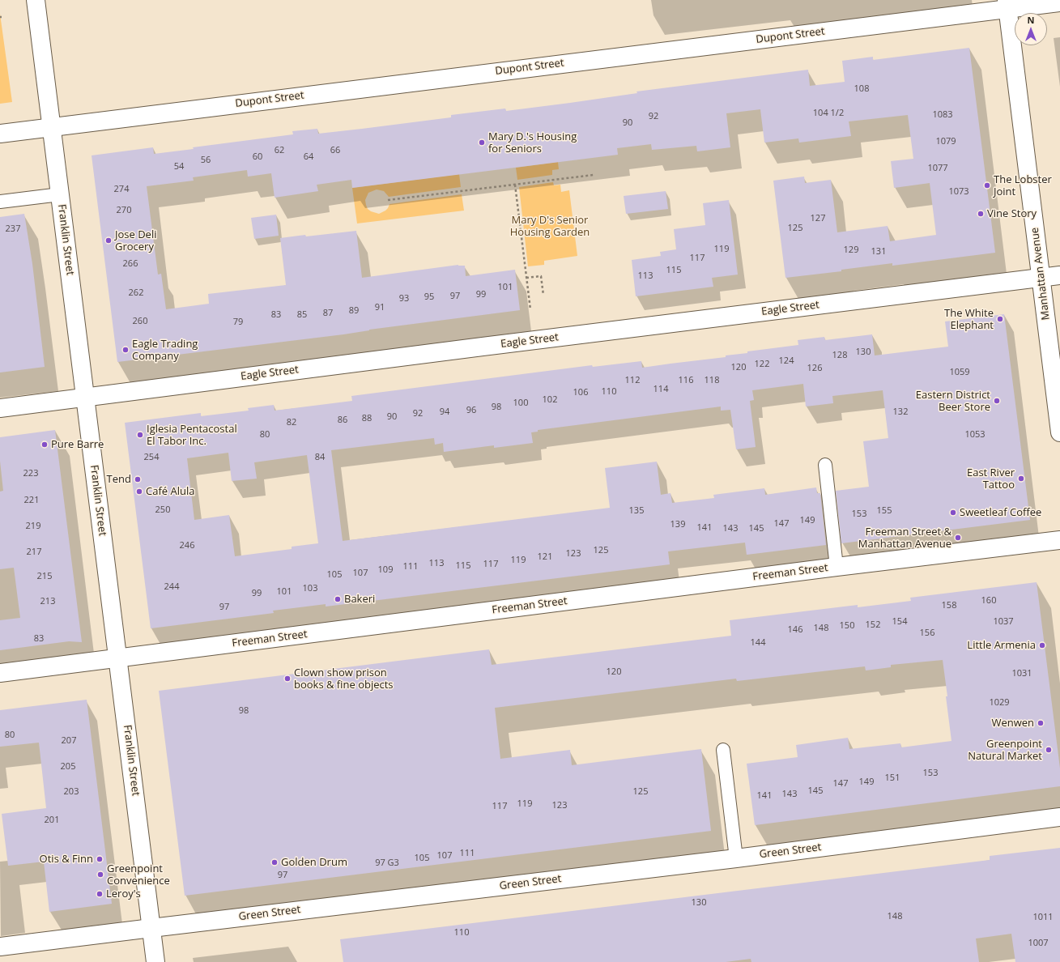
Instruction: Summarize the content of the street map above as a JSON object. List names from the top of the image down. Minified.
{"streets":{"street":["Dupont Street","Franklin Street","Manhattan Avenue","Eagle Street","Freeman Street","Green Street"]},"crossings":[["Dupont Street","Franklin Street"],["Dupont Street","Manhattan Avenue"],["Franklin Street","Eagle Street"],["Franklin Street","Freeman Street"],["Franklin Street","Green Street"],["Manhattan Avenue","Eagle Street"]],"parks":["Mary D's Senior Housing Garden"],"places":["Mary D.'s Housing for Seniors","The Lobster Joint","Vine Story","Jose Deli Grocery","The White Elephant","Eagle Trading Company","Eastern District Beer Store","Iglesia Pentacostal El Tabor Inc.","Pure Barre","East River Tattoo","Tend","Café Alula","Sweetleaf Coffee","Freeman Street & Manhattan Avenue","Bakeri","Little Armenia","Clown show prison books & fine objects","Wenwen","Greenpoint Natural Market","Otis & Finn","Golden Drum","Greenpoint Convenience","Leroy's"],"house_numbers":["108","104 1/2","1083","92","90","1079","62","66","60","64","56","54","1077","274","1073","270","127","125","237","119","129","131","117","266","115","113","101","262","99","97","95","93","91","89","87","83","85","260","79","130","128","124","122","120","126","1059","112","116","118","114","110","106","102","100","98","96","94","132","92","90","88","86","82","80","1053","254","84","223","221","250","135","155","153","149","147","139","219","141","143","145","246","125","217","123","121","119","113","117","115","111","109","107","105","215","244","103","101","99","160","213","158","97","154","1037","152","150","148","146","156","83","144","120","1031","1029","98","80","207","205","153","151","149","147","145","203","125","143","141","119","123","117","201","111","107","105","97 G3","97","130","148","1011","110","1007"],"north":"top"}
